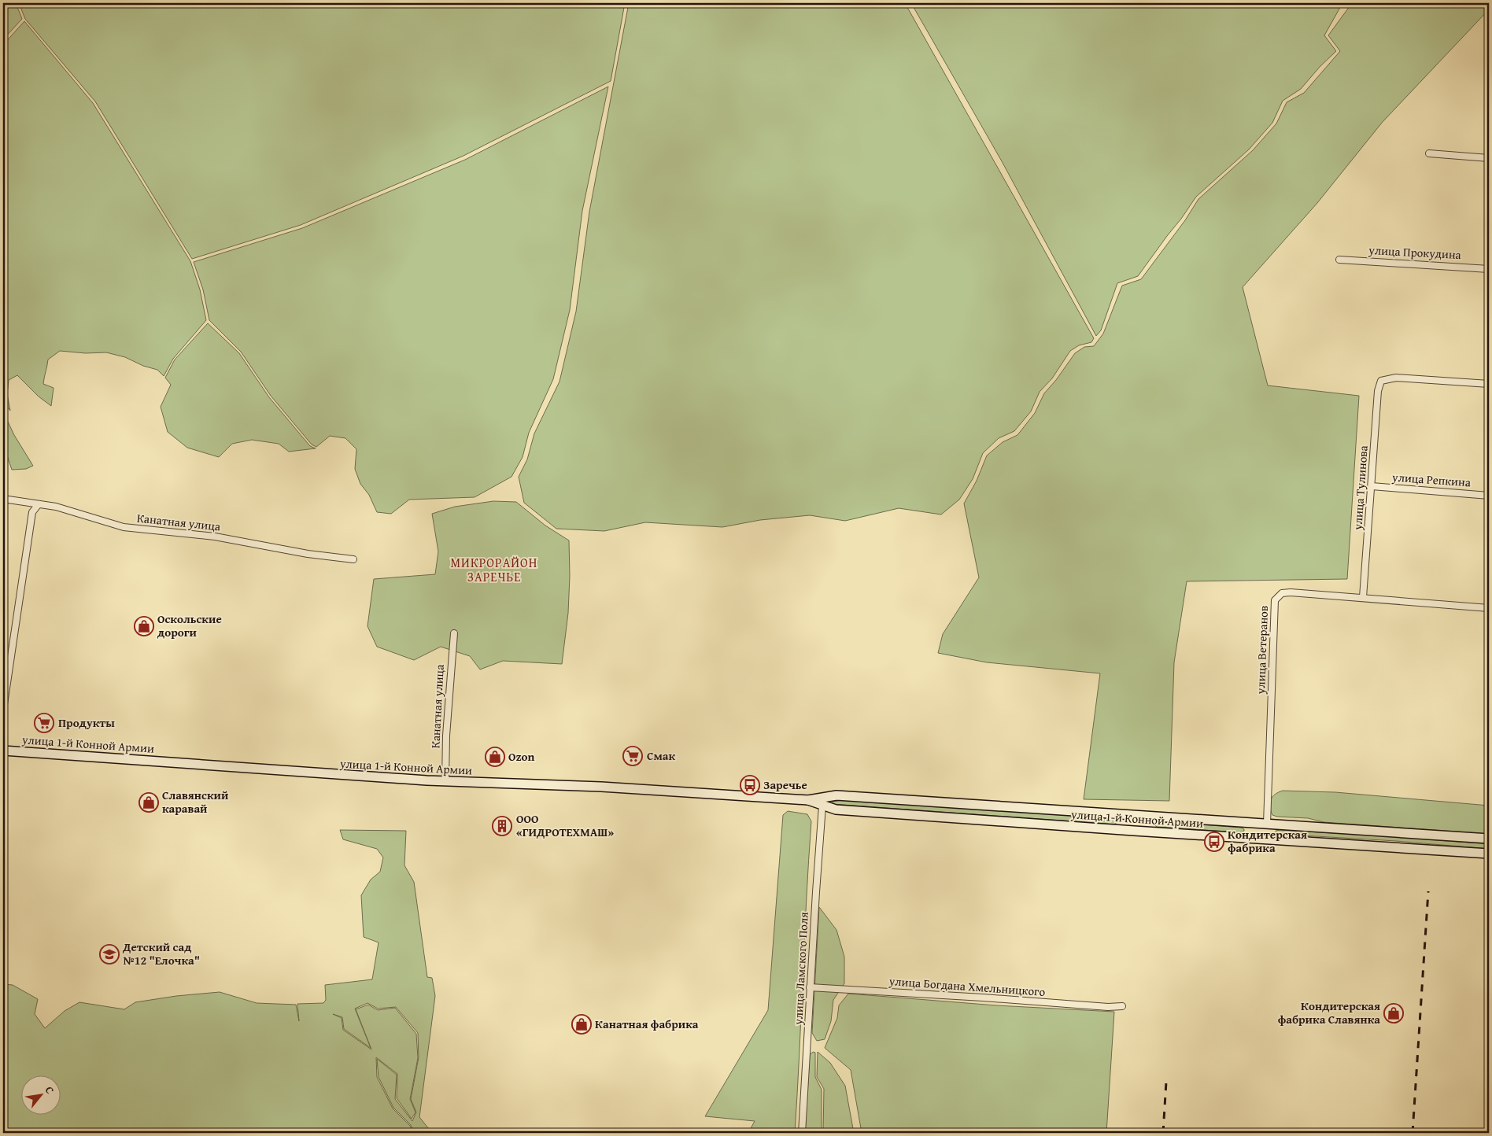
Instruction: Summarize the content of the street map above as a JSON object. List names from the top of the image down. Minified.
{"streets":{"main road":["улица 1-й Конной Армии"],"street":["улица Прокудина","улица Репкина","улица Тулинова","Канатная улица","улица Ветеранов","улица Ламского Поля","улица Богдана Хмельницкого"]},"crossings":[["улица Репкина","улица Тулинова"],["улица Тулинова","улица Ветеранов"],["Канатная улица","улица 1-й Конной Армии"],["улица Ветеранов","улица 1-й Конной Армии"],["улица 1-й Конной Армии","улица Ламского Поля"],["улица Ламского Поля","улица Богдана Хмельницкого"]],"districts":["МИКРОРАЙОН ЗАРЕЧЬЕ"],"places":{"shop":["Оскольские дороги","Ozon","Славянский каравай","Кондитерская фабрика Славянка","Канатная фабрика"],"supermarket":["Продукты","Смак"],"bus stop":["Заречье","Кондитерская фабрика"],"building":["ООО «ГИДРОТЕХМАШ»"],"school or university":["Детский сад №12 \"Елочка\""]},"north":"top right"}
